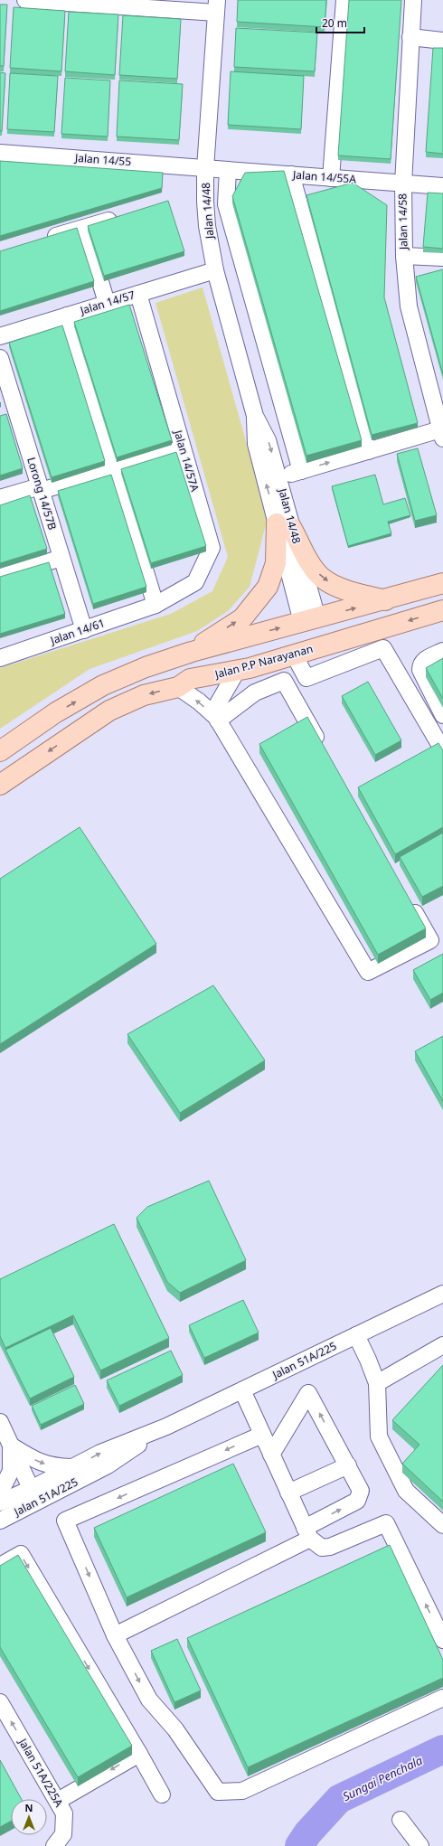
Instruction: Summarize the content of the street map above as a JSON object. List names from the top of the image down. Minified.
{"streets":{"main road":["Jalan P.P Narayanan"],"street":["Jalan 14/55","Jalan 14/55A","Jalan 14/48","Jalan 14/58","Jalan 14/57","Jalan 14/57A","Lorong 14/57B","Jalan 14/61","Jalan 51A/225","Jalan 51A/225A"]},"crossings":[["Jalan 14/55","Jalan 14/55A"],["Jalan 14/55","Jalan 14/48"],["Jalan 14/55A","Jalan 14/48"],["Jalan 14/55A","Jalan 14/58"],["Jalan 14/48","Jalan 14/57"],["Jalan 14/57","Jalan 14/57A"],["Jalan 14/57A","Jalan 14/61"],["Lorong 14/57B","Jalan 14/61"]],"water":["Sungai Penchala"],"scale_bar":"20 m","north":"top"}
